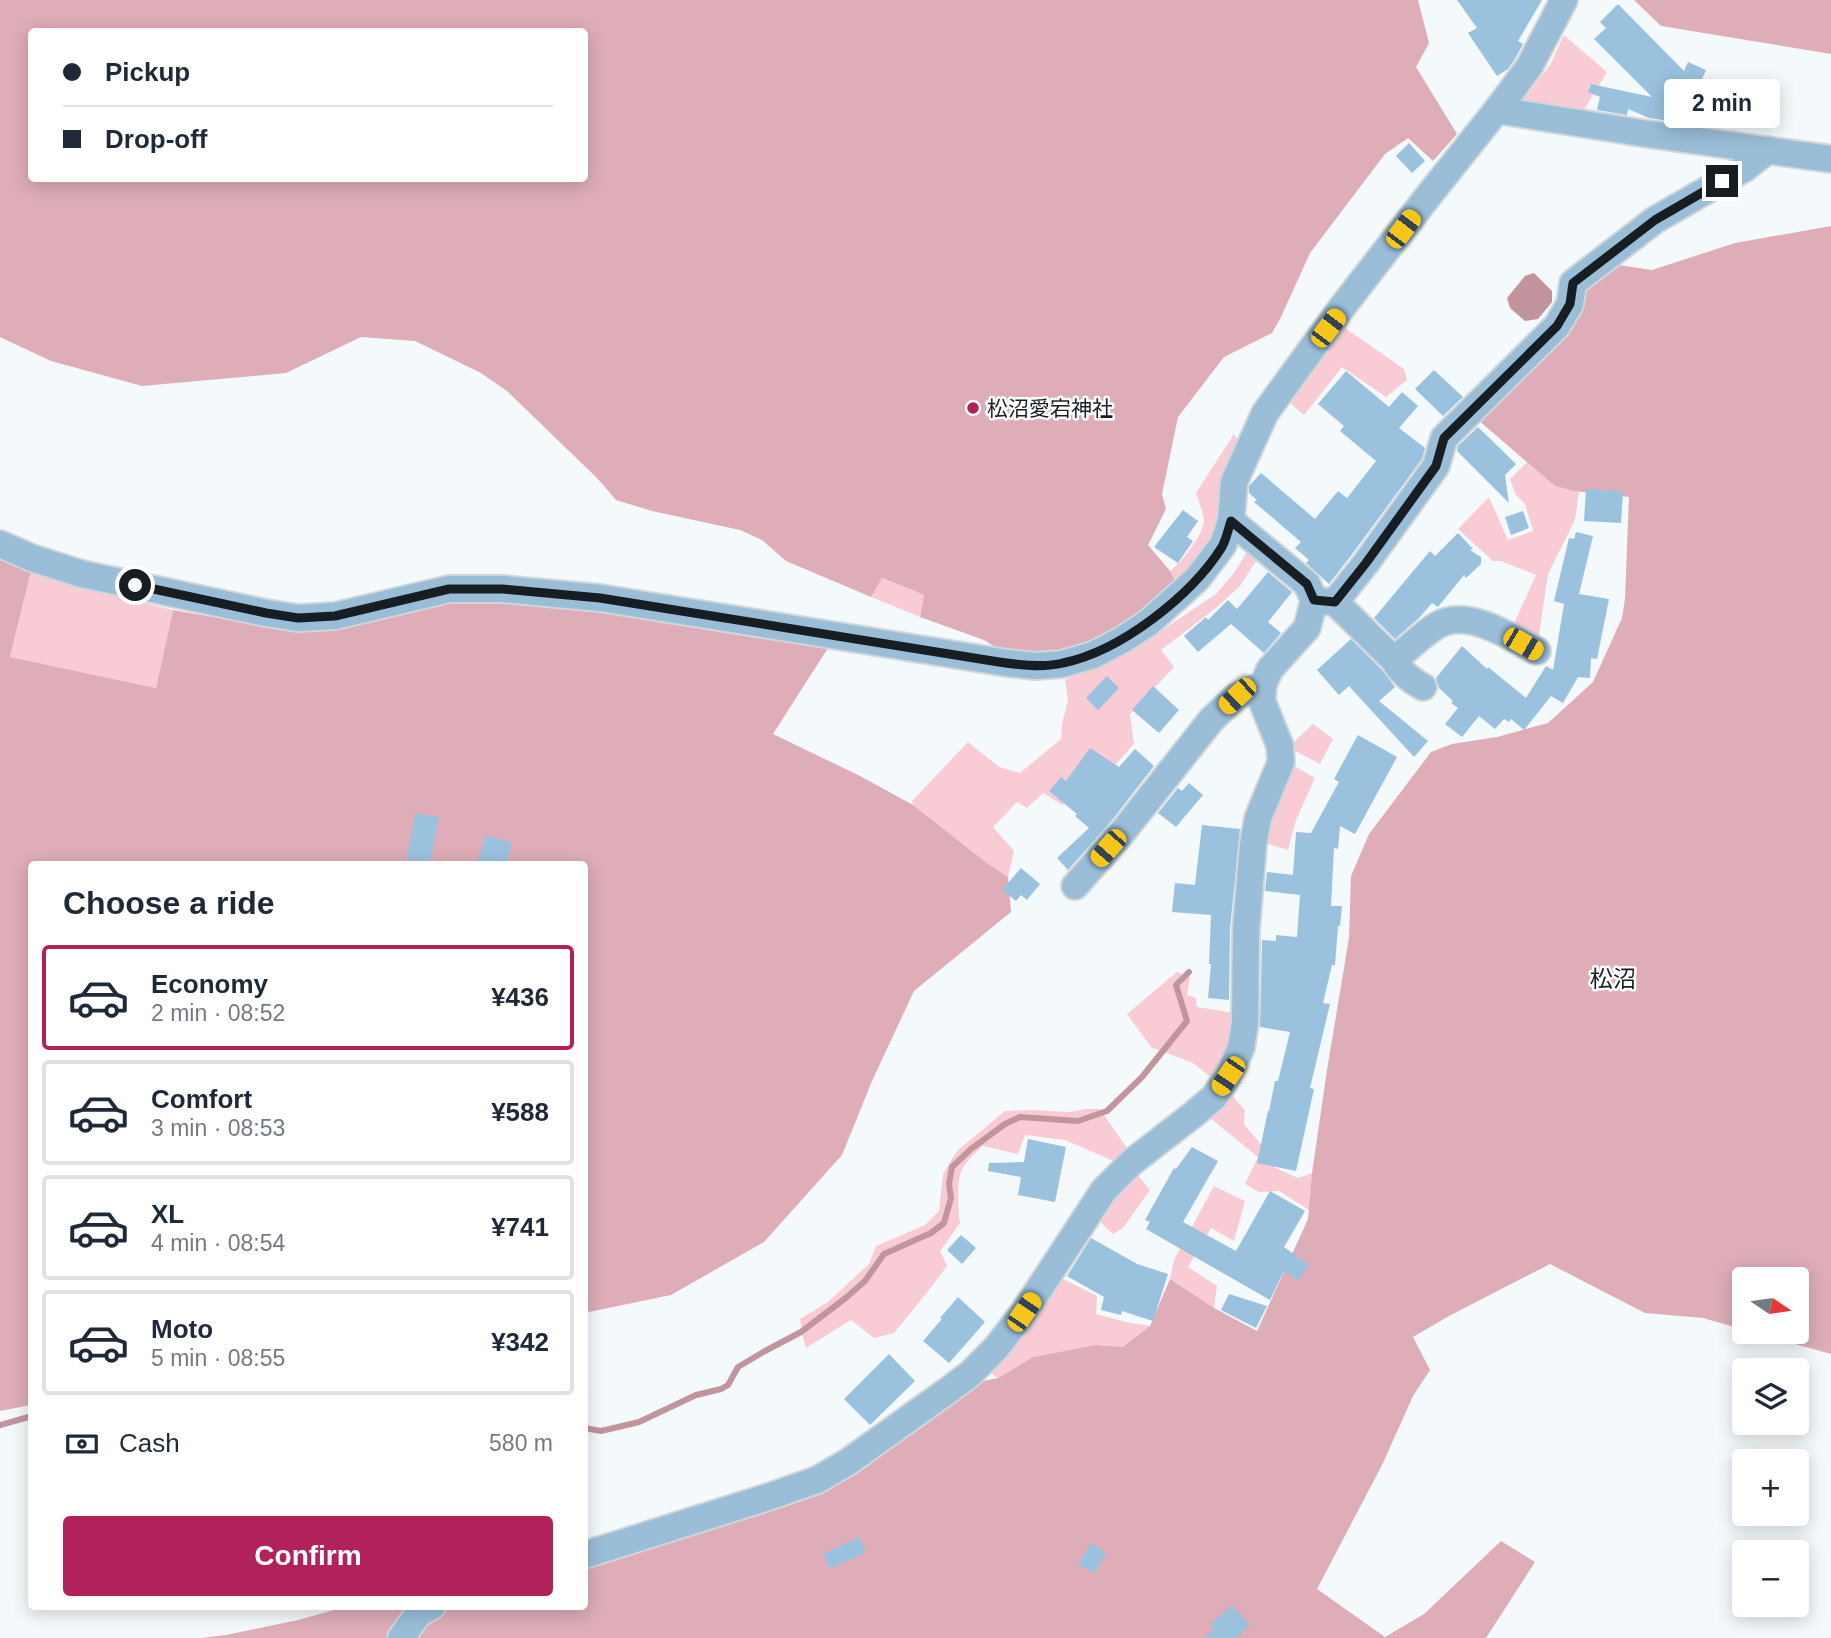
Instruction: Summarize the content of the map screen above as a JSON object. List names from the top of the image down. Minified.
{"districts":["松沼"],"places":["松沼愛宕神社"],"north":"right","page":{"banner":["Pickup","Drop-off"],"bubble":"2 min","heading":"Choose a ride","list":[{"name":"Economy","note":"2 min · 08:52","value":"¥436"},{"name":"Comfort","note":"3 min · 08:53","value":"¥588"},{"name":"XL","note":"4 min · 08:54","value":"¥741"},{"name":"Moto","note":"5 min · 08:55","value":"¥342"}],"map_buttons":["+","−"],"pay":["Cash","580 m"],"buttons":"Confirm"}}
